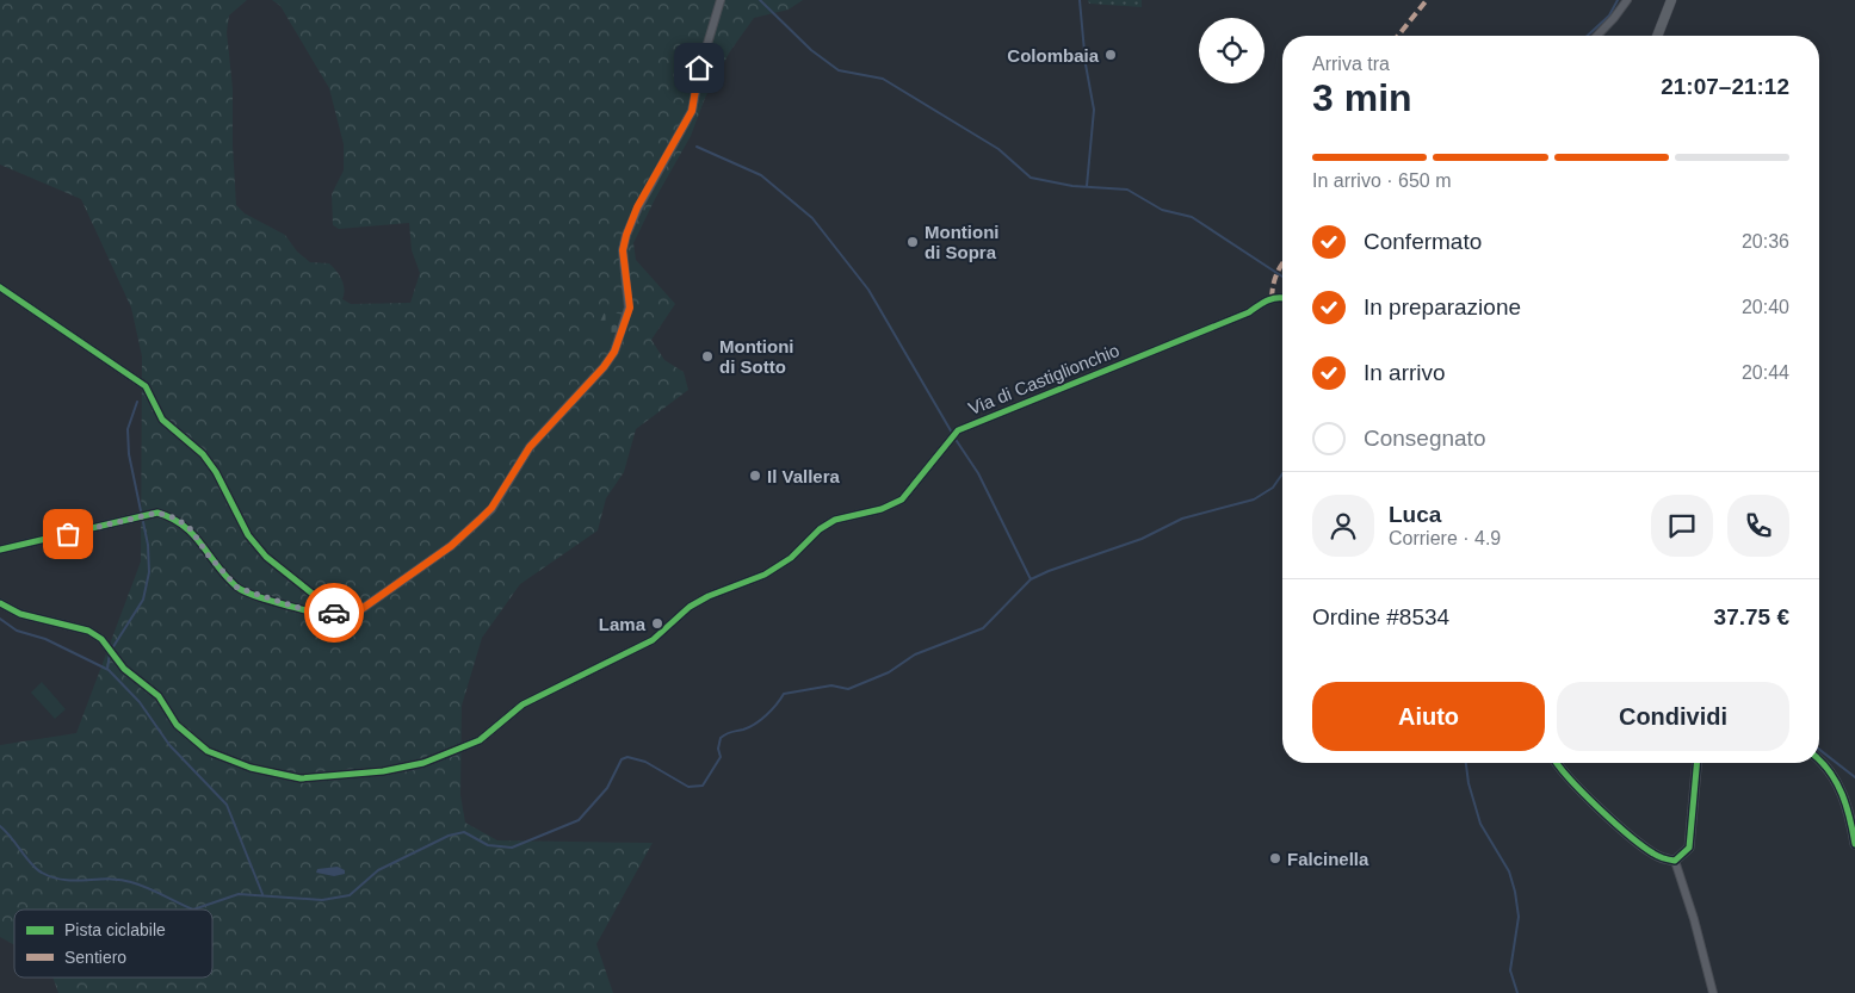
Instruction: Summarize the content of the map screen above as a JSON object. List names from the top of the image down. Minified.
{"streets":{"street":["Via di Castiglionchio"]},"places":["Colombaia","Montioni di Sopra","Montioni di Sotto","Il Vallera","Lama","Falcinella"],"legend":["Pista ciclabile","Sentiero"],"page":{"heading":["3 min","Arriva tra","21:07–21:12"],"panel":["Luca","Corriere · 4.9","Ordine #8534","37.75 €"],"bar":"In arrivo · 650 m","list":[["Confermato","20:36"],["In preparazione","20:40"],["In arrivo","20:44"],"Consegnato"],"buttons":["Aiuto","Condividi"]}}
